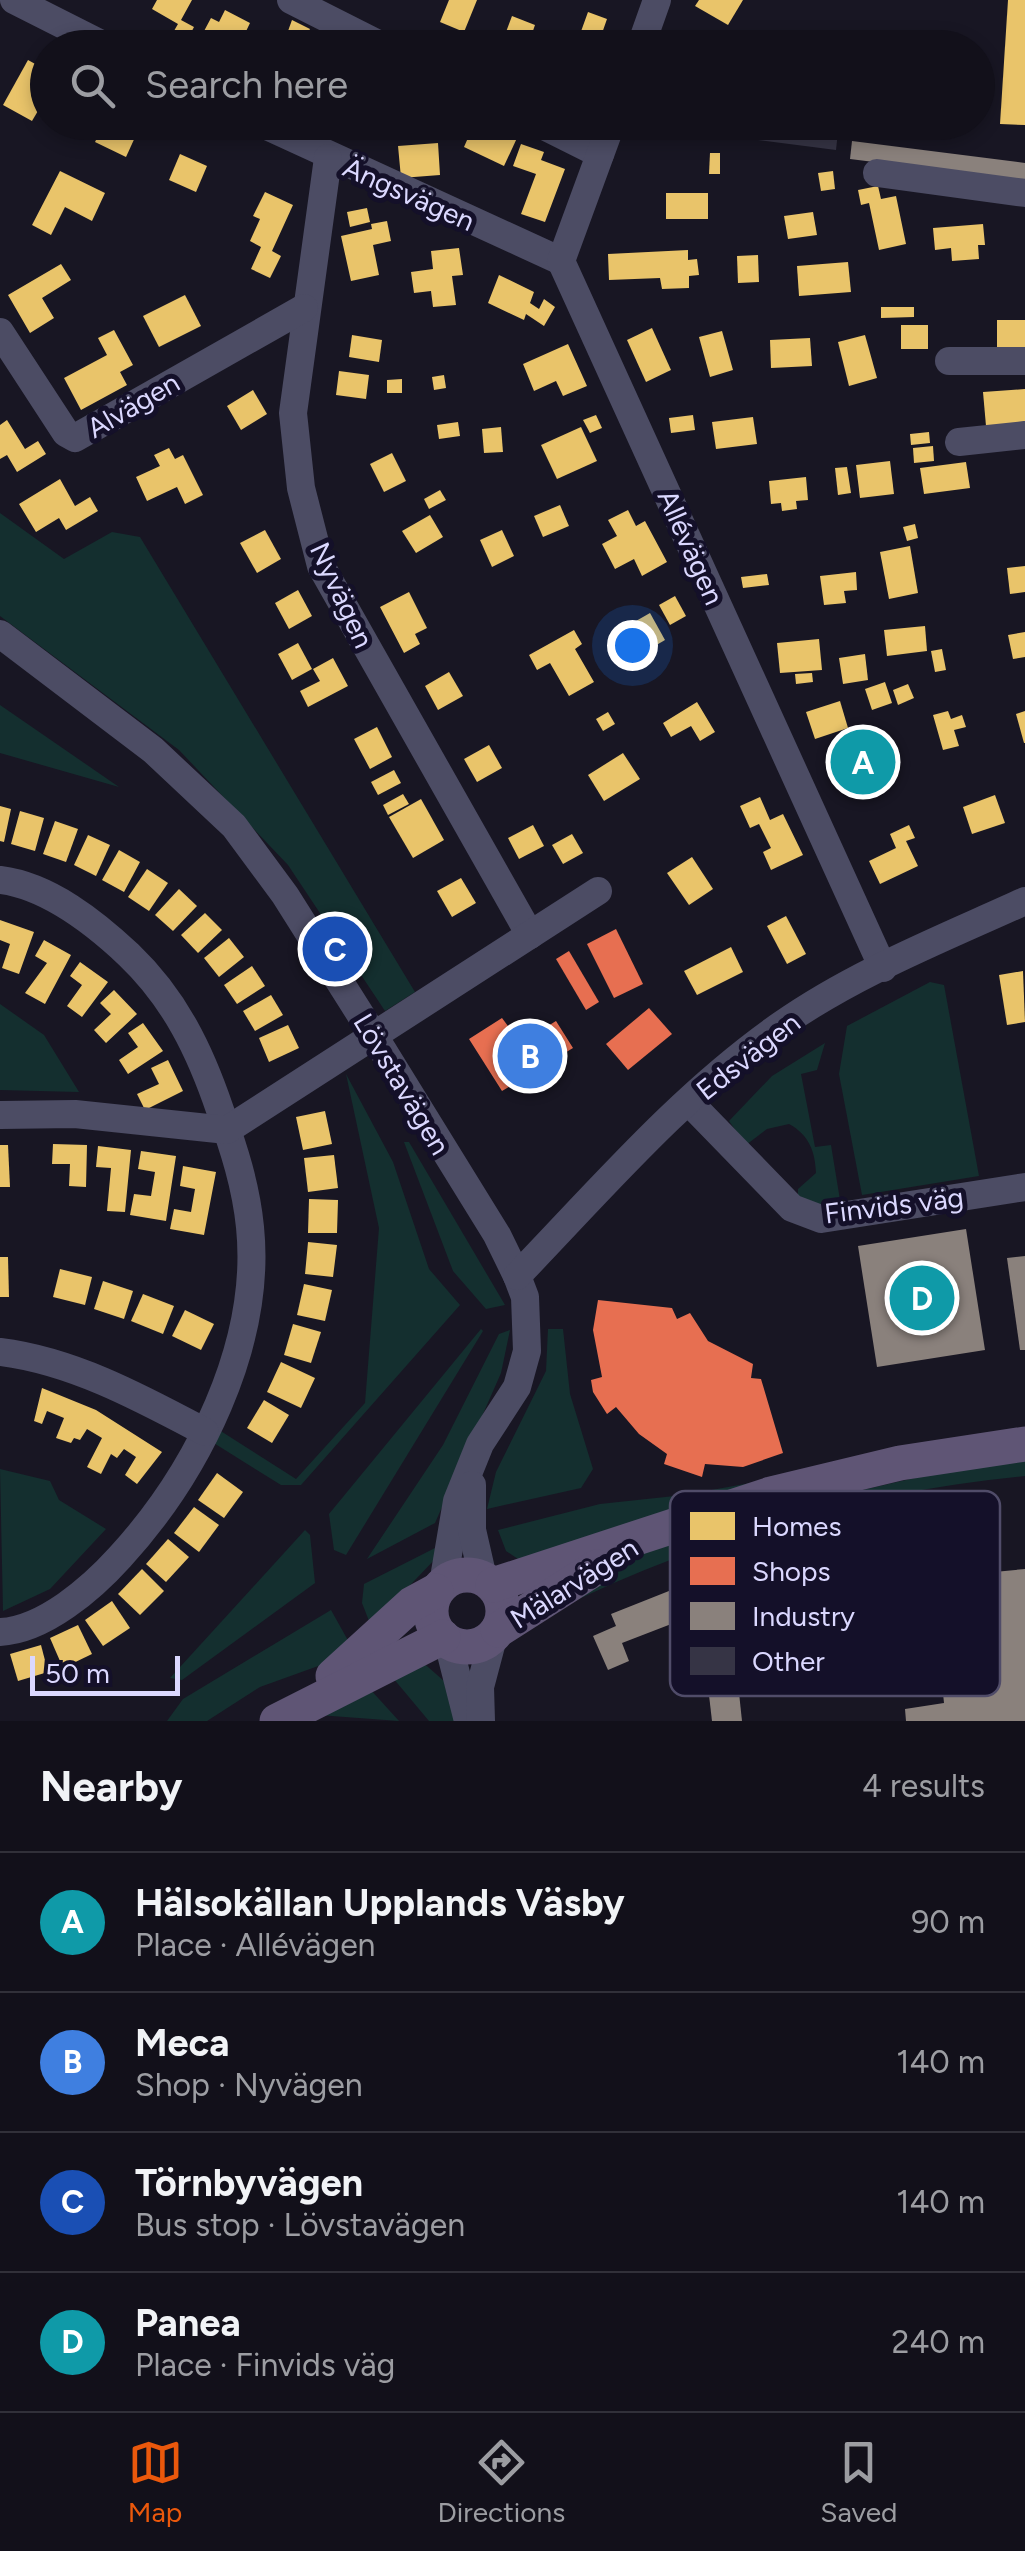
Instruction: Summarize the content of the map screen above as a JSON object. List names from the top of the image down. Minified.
{"streets":{"main road":["Mälarvägen"],"street":["Ängsvägen","Alvägen","Allévägen","Nyvägen","Edsvägen","Lövstavägen","Finvids väg"]},"crossings":[["Ängsvägen","Allévägen"],["Ängsvägen","Nyvägen"],["Alvägen","Nyvägen"],["Allévägen","Edsvägen"],["Edsvägen","Lövstavägen"],["Edsvägen","Finvids väg"],["Lövstavägen","Mälarvägen"]],"legend":["Homes","Shops","Industry","Other"],"scale_bar":"50 m","page":{"search":"Search here","pins":["A","C","B","D"],"scale":"50 m","heading":["Nearby","4 results"],"list":[{"mark":"A","name":"Hälsokällan Upplands Väsby","note":"Place · Allévägen","value":"90 m"},{"mark":"B","name":"Meca","note":"Shop · Nyvägen","value":"140 m"},{"mark":"C","name":"Törnbyvägen","note":"Bus stop · Lövstavägen","value":"140 m"},{"mark":"D","name":"Panea","note":"Place · Finvids väg","value":"240 m"}],"nav":["Map","Directions","Saved"]}}
